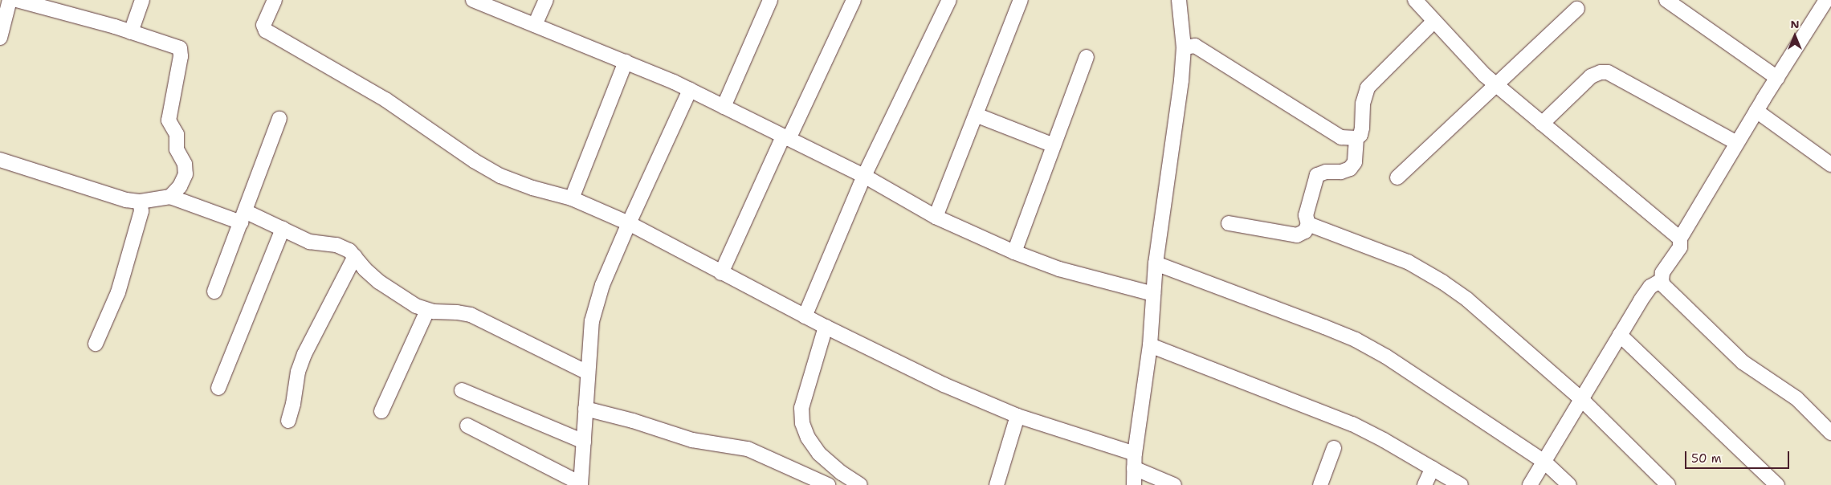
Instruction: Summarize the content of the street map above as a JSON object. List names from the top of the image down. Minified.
{"scale_bar":"50 m","north":"top"}
